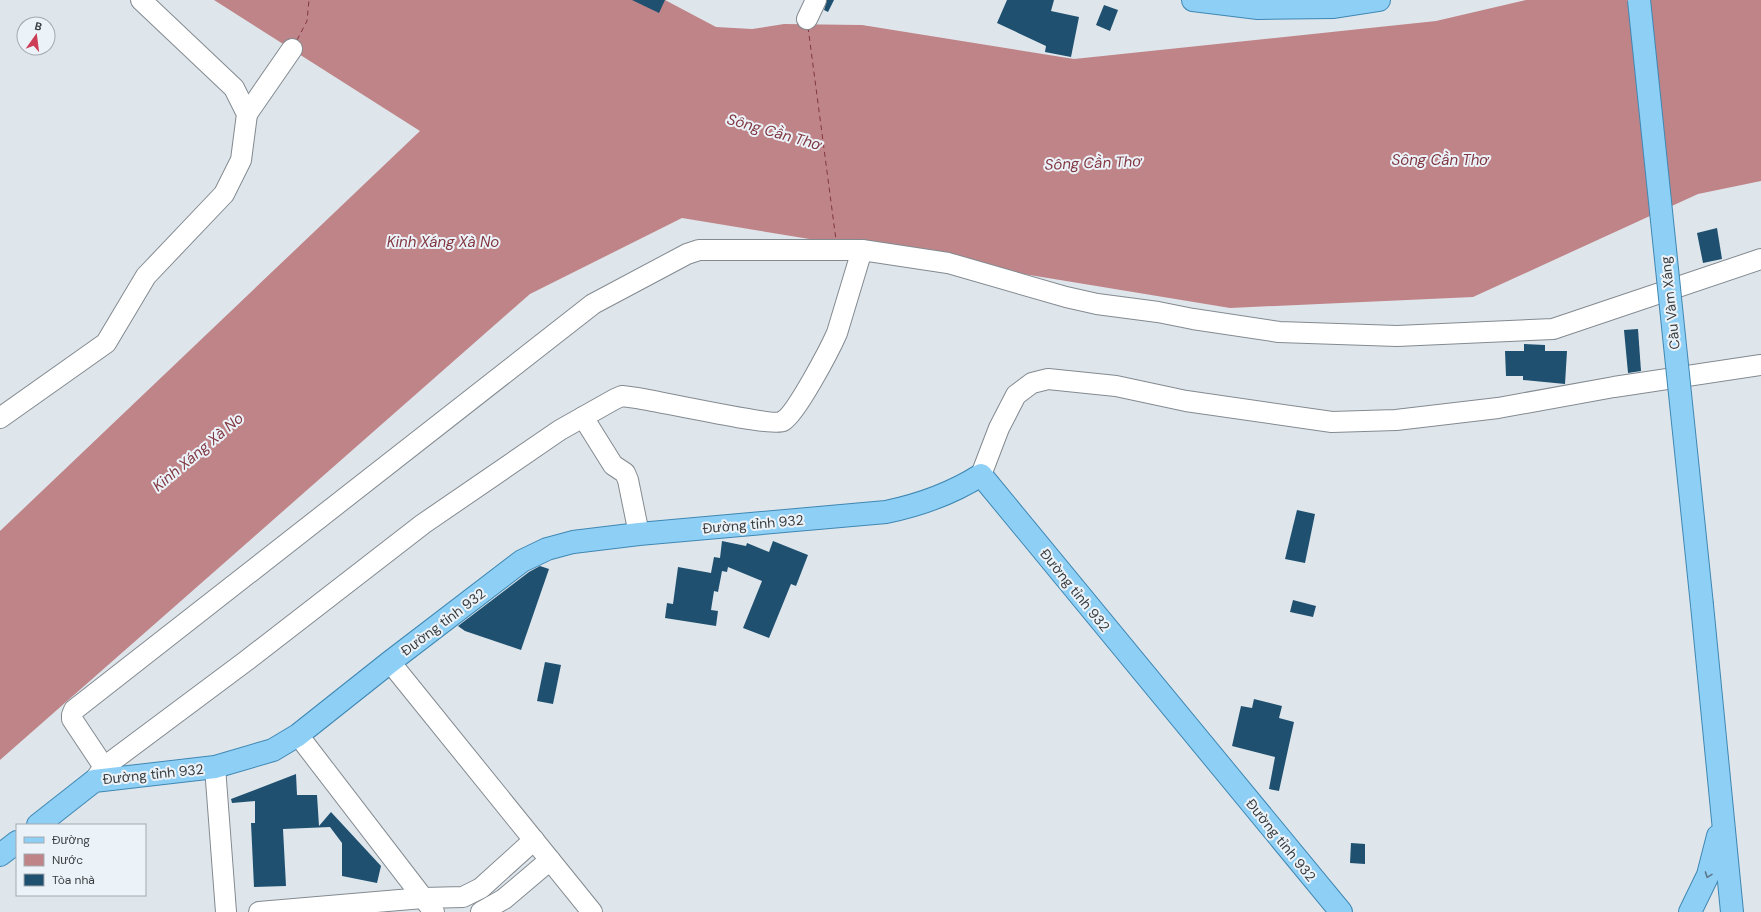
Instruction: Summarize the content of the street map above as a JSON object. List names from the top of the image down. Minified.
{"streets":{"main road":["Cầu Vàm Xáng","Đường tỉnh 932"]},"water":["Sông Cần Thơ","Kinh Xáng Xà No"],"legend":["Đường","Nước","Tòa nhà"],"north":"top"}
